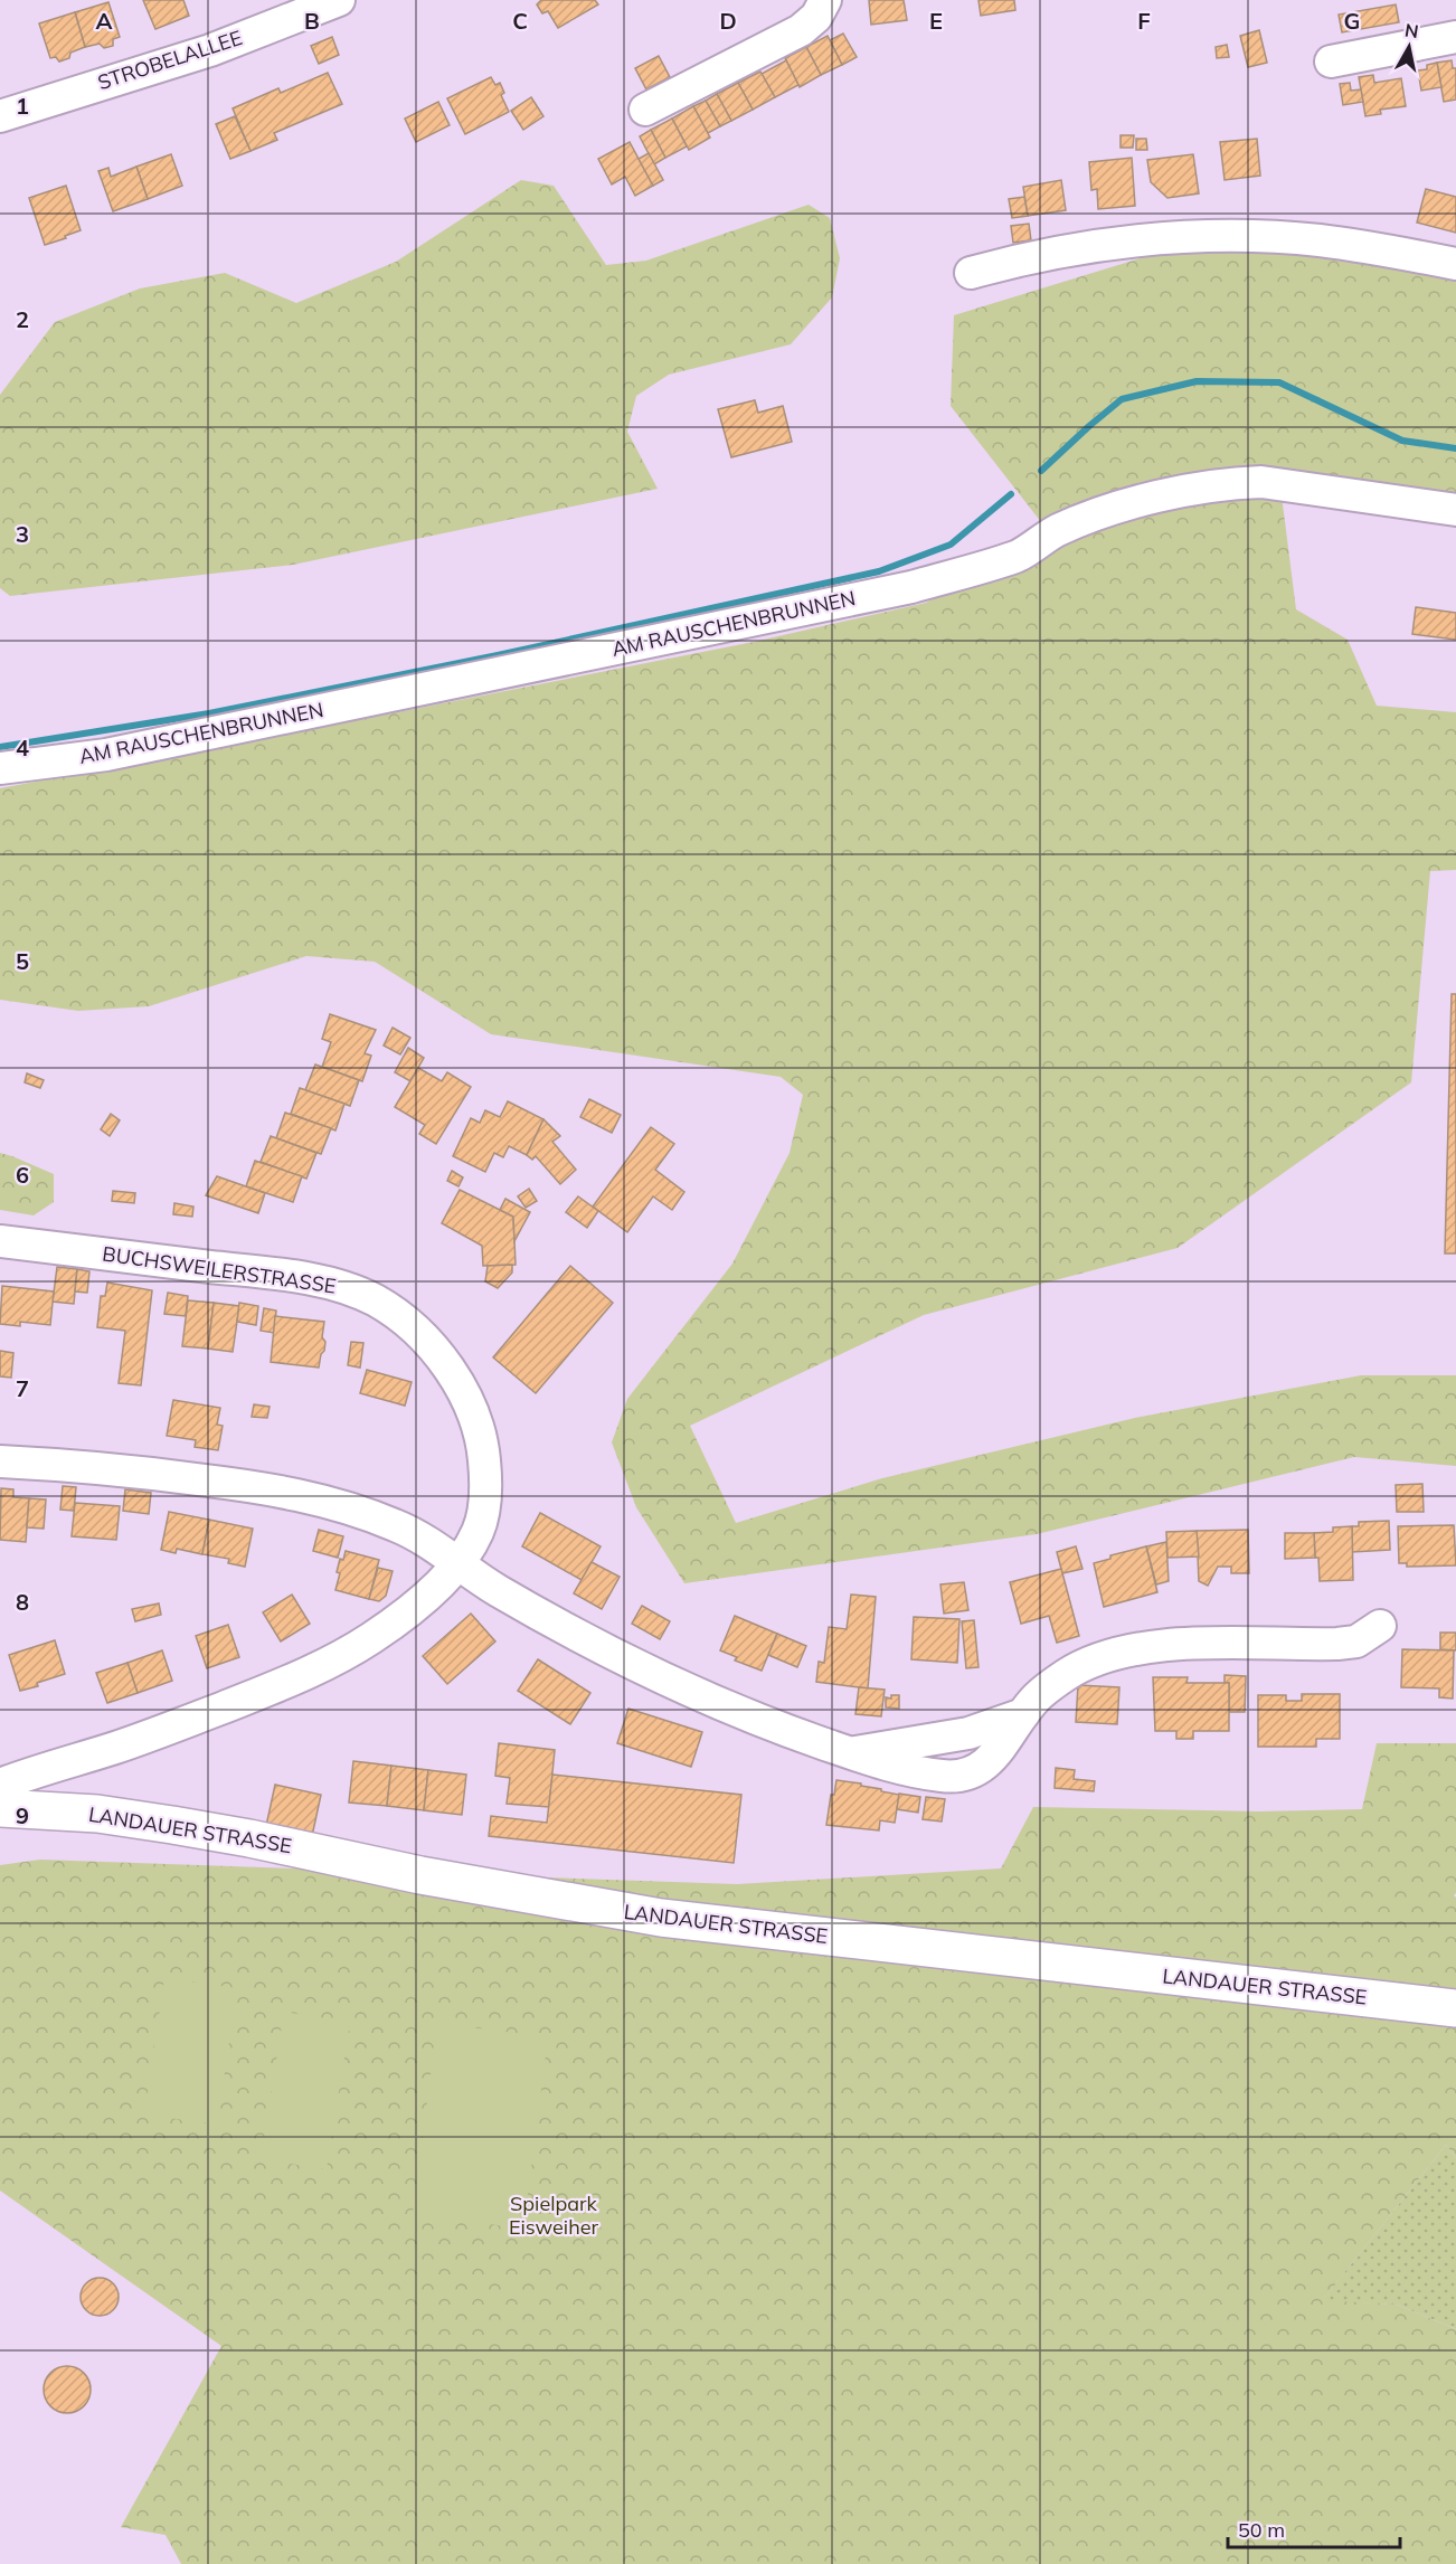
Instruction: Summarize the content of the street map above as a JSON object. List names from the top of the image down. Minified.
{"streets":{"main road":["LANDAUER STRASSE"],"street":["STROBELALLEE","AM RAUSCHENBRUNNEN","BUCHSWEILERSTRASSE"]},"parks":["Spielpark Eisweiher"],"scale_bar":"50 m","north":"top","grid":{"columns":["A","B","C","D","E","F","G"],"rows":["1","2","3","4","5","6","7","8","9"]}}
